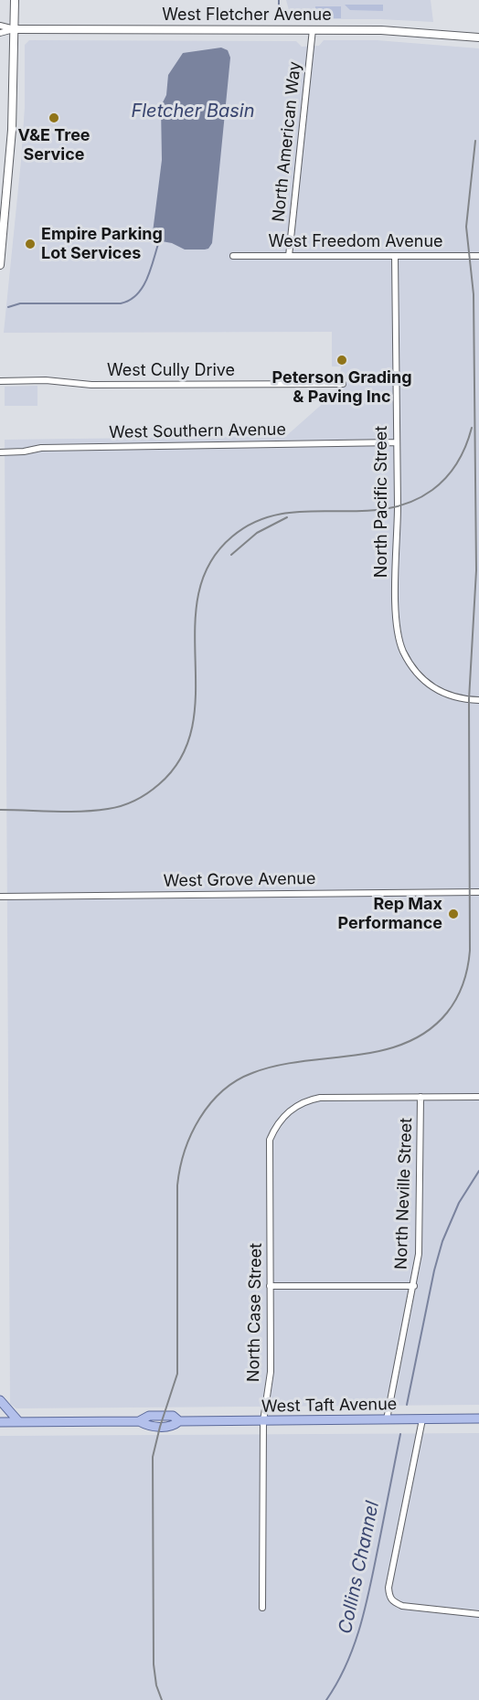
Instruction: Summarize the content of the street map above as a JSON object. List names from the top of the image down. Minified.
{"streets":{"main road":["West Taft Avenue"],"street":["West Fletcher Avenue","North American Way","West Freedom Avenue","West Cully Drive","West Southern Avenue","North Pacific Street","West Grove Avenue","North Neville Street","North Case Street"]},"crossings":[["West Fletcher Avenue","North American Way"],["North American Way","West Freedom Avenue"],["West Freedom Avenue","North Pacific Street"],["West Southern Avenue","North Pacific Street"],["North Neville Street","North Case Street"],["North Neville Street","West Taft Avenue"],["North Case Street","West Taft Avenue"]],"water":["Fletcher Basin","Collins Channel"],"places":["V&E Tree Service","Empire Parking Lot Services","Peterson Grading & Paving Inc","Rep Max Performance"]}
